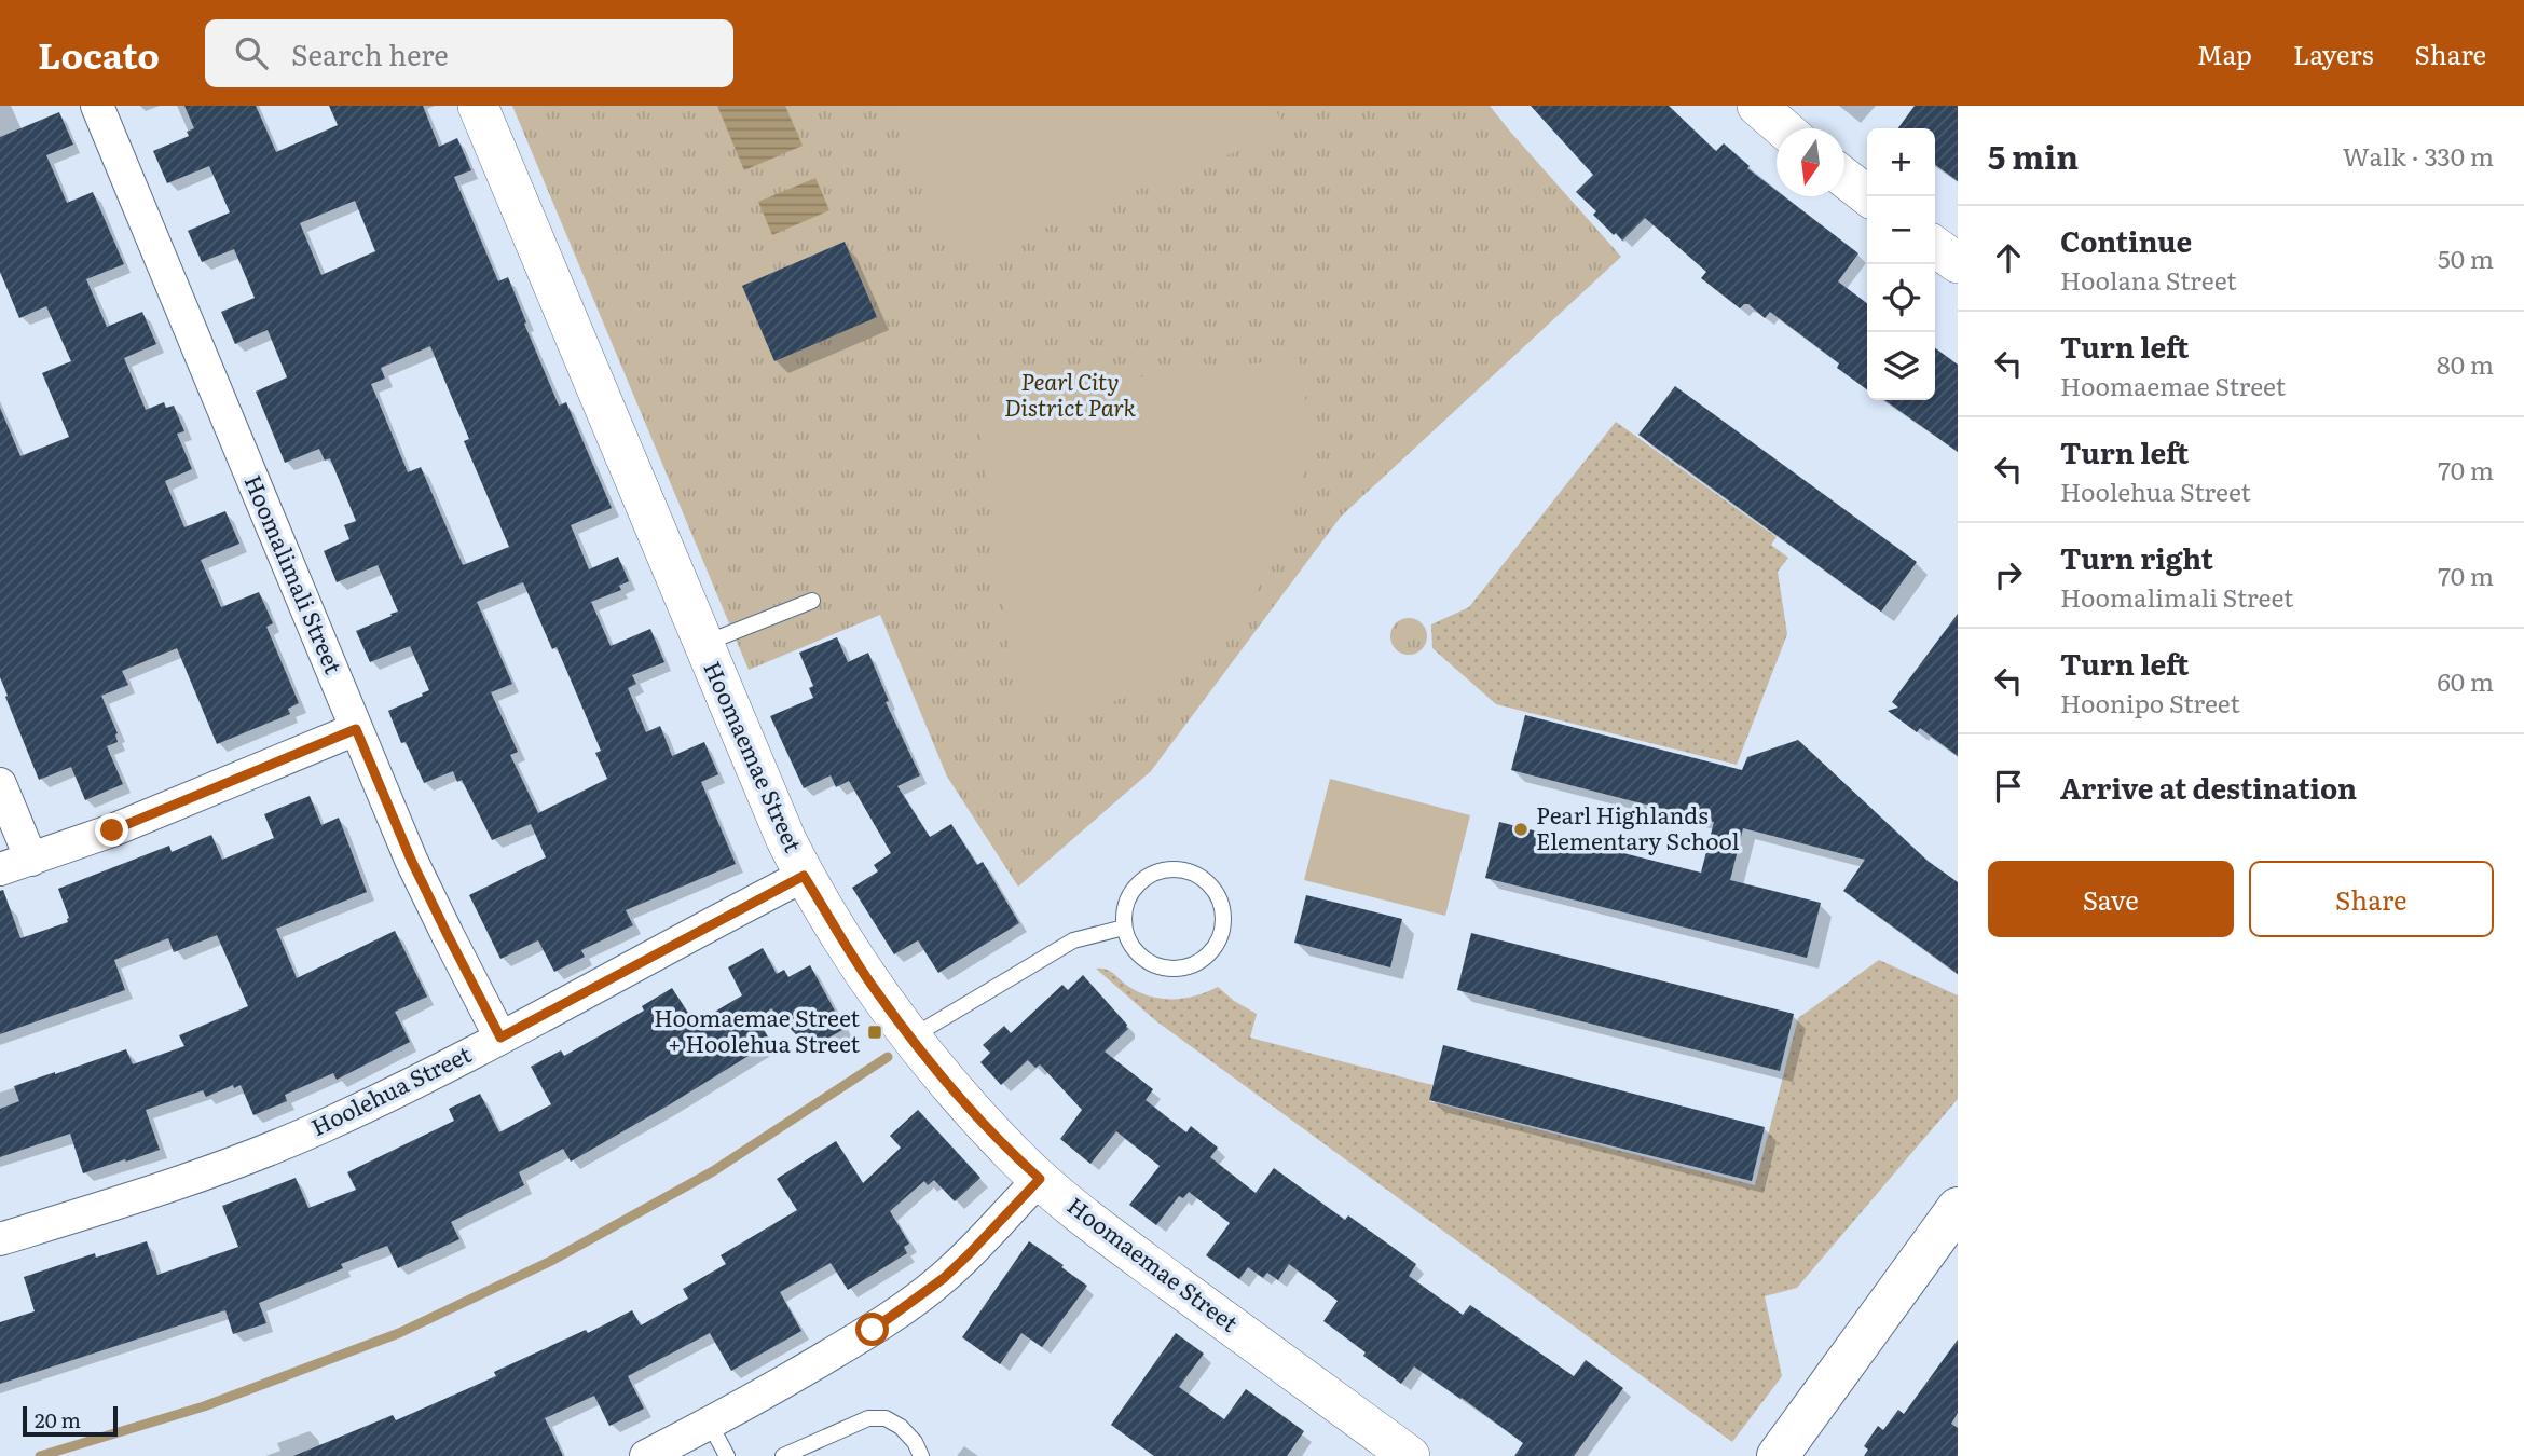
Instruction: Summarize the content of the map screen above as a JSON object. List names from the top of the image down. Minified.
{"streets":{"street":["Hoomalimali Street","Hoomaemae Street","Hoolehua Street"]},"crossings":[["Hoomalimali Street","Hoolehua Street"],["Hoomaemae Street","Hoolehua Street"]],"parks":["Pearl City District Park"],"places":{"other":["Pearl Highlands Elementary School"],"transit":["Hoomaemae Street + Hoolehua Street"]},"scale_bar":"20 m","north":"bottom","page":{"header":"Locato","search":"Search here","nav":["Map","Layers","Share"],"heading":["5 min","Walk · 330 m"],"map_buttons":["+","−"],"list":[["Continue","Hoolana Street","50 m"],["Turn left","Hoomaemae Street","80 m"],["Turn left","Hoolehua Street","70 m"],["Turn right","Hoomalimali Street","70 m"],["Turn left","Hoonipo Street","60 m"],"Arrive at destination"],"buttons":["Save","Share"],"scale":"20 m"}}
